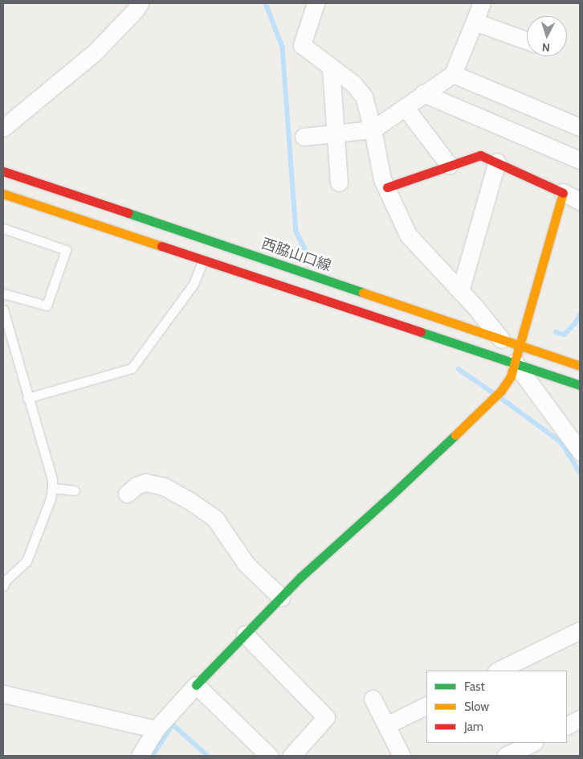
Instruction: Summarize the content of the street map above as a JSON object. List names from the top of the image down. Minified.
{"streets":{"street":["西脇山口線"]},"legend":["Fast","Slow","Jam"],"north":"bottom"}
